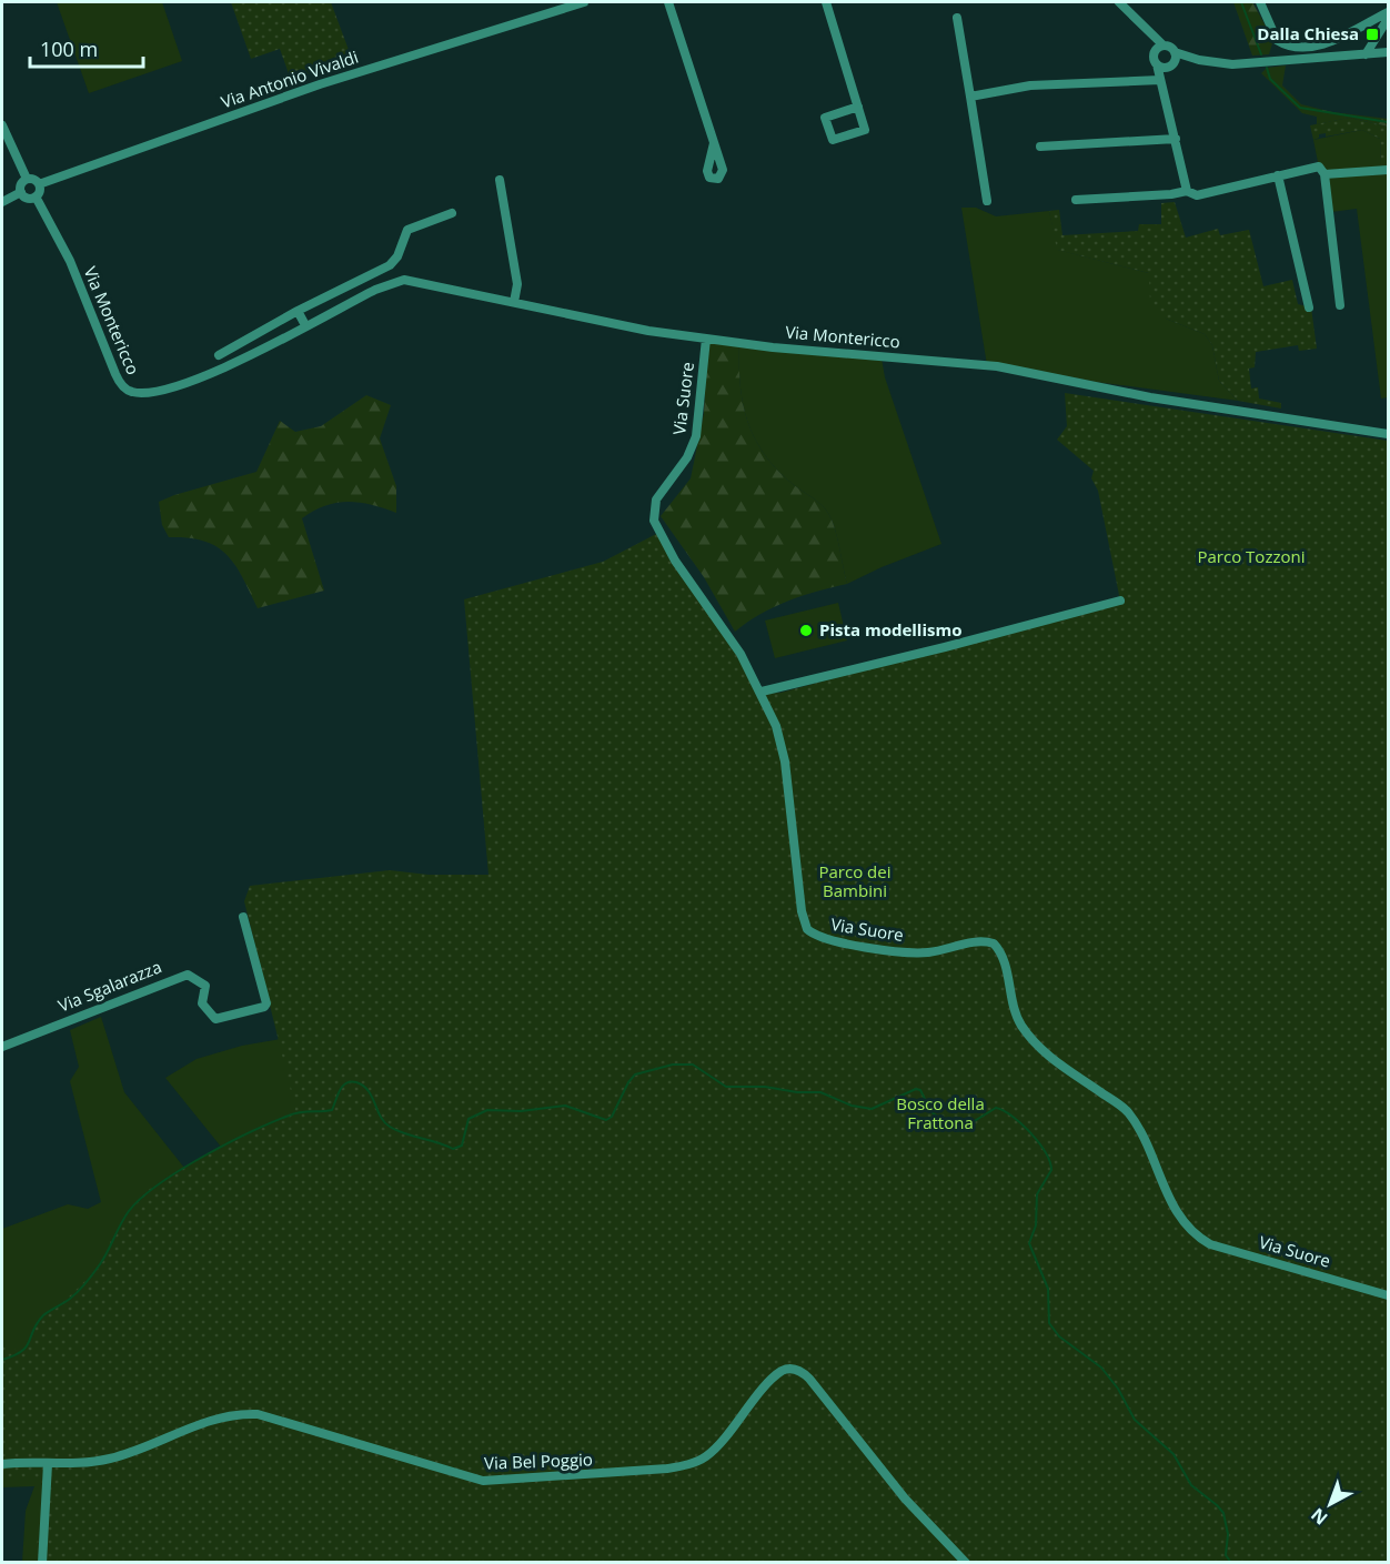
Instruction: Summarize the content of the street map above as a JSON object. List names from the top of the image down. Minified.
{"streets":{"street":["Via Antonio Vivaldi","Via Montericco","Via Suore","Via Sgalarazza","Via Bel Poggio"]},"crossings":[["Via Antonio Vivaldi","Via Montericco"],["Via Montericco","Via Suore"]],"parks":["Parco Tozzoni","Parco dei Bambini","Bosco della Frattona"],"places":{"transit":["Dalla Chiesa"],"other":["Pista modellismo"]},"scale_bar":"100 m","north":"bottom left"}
